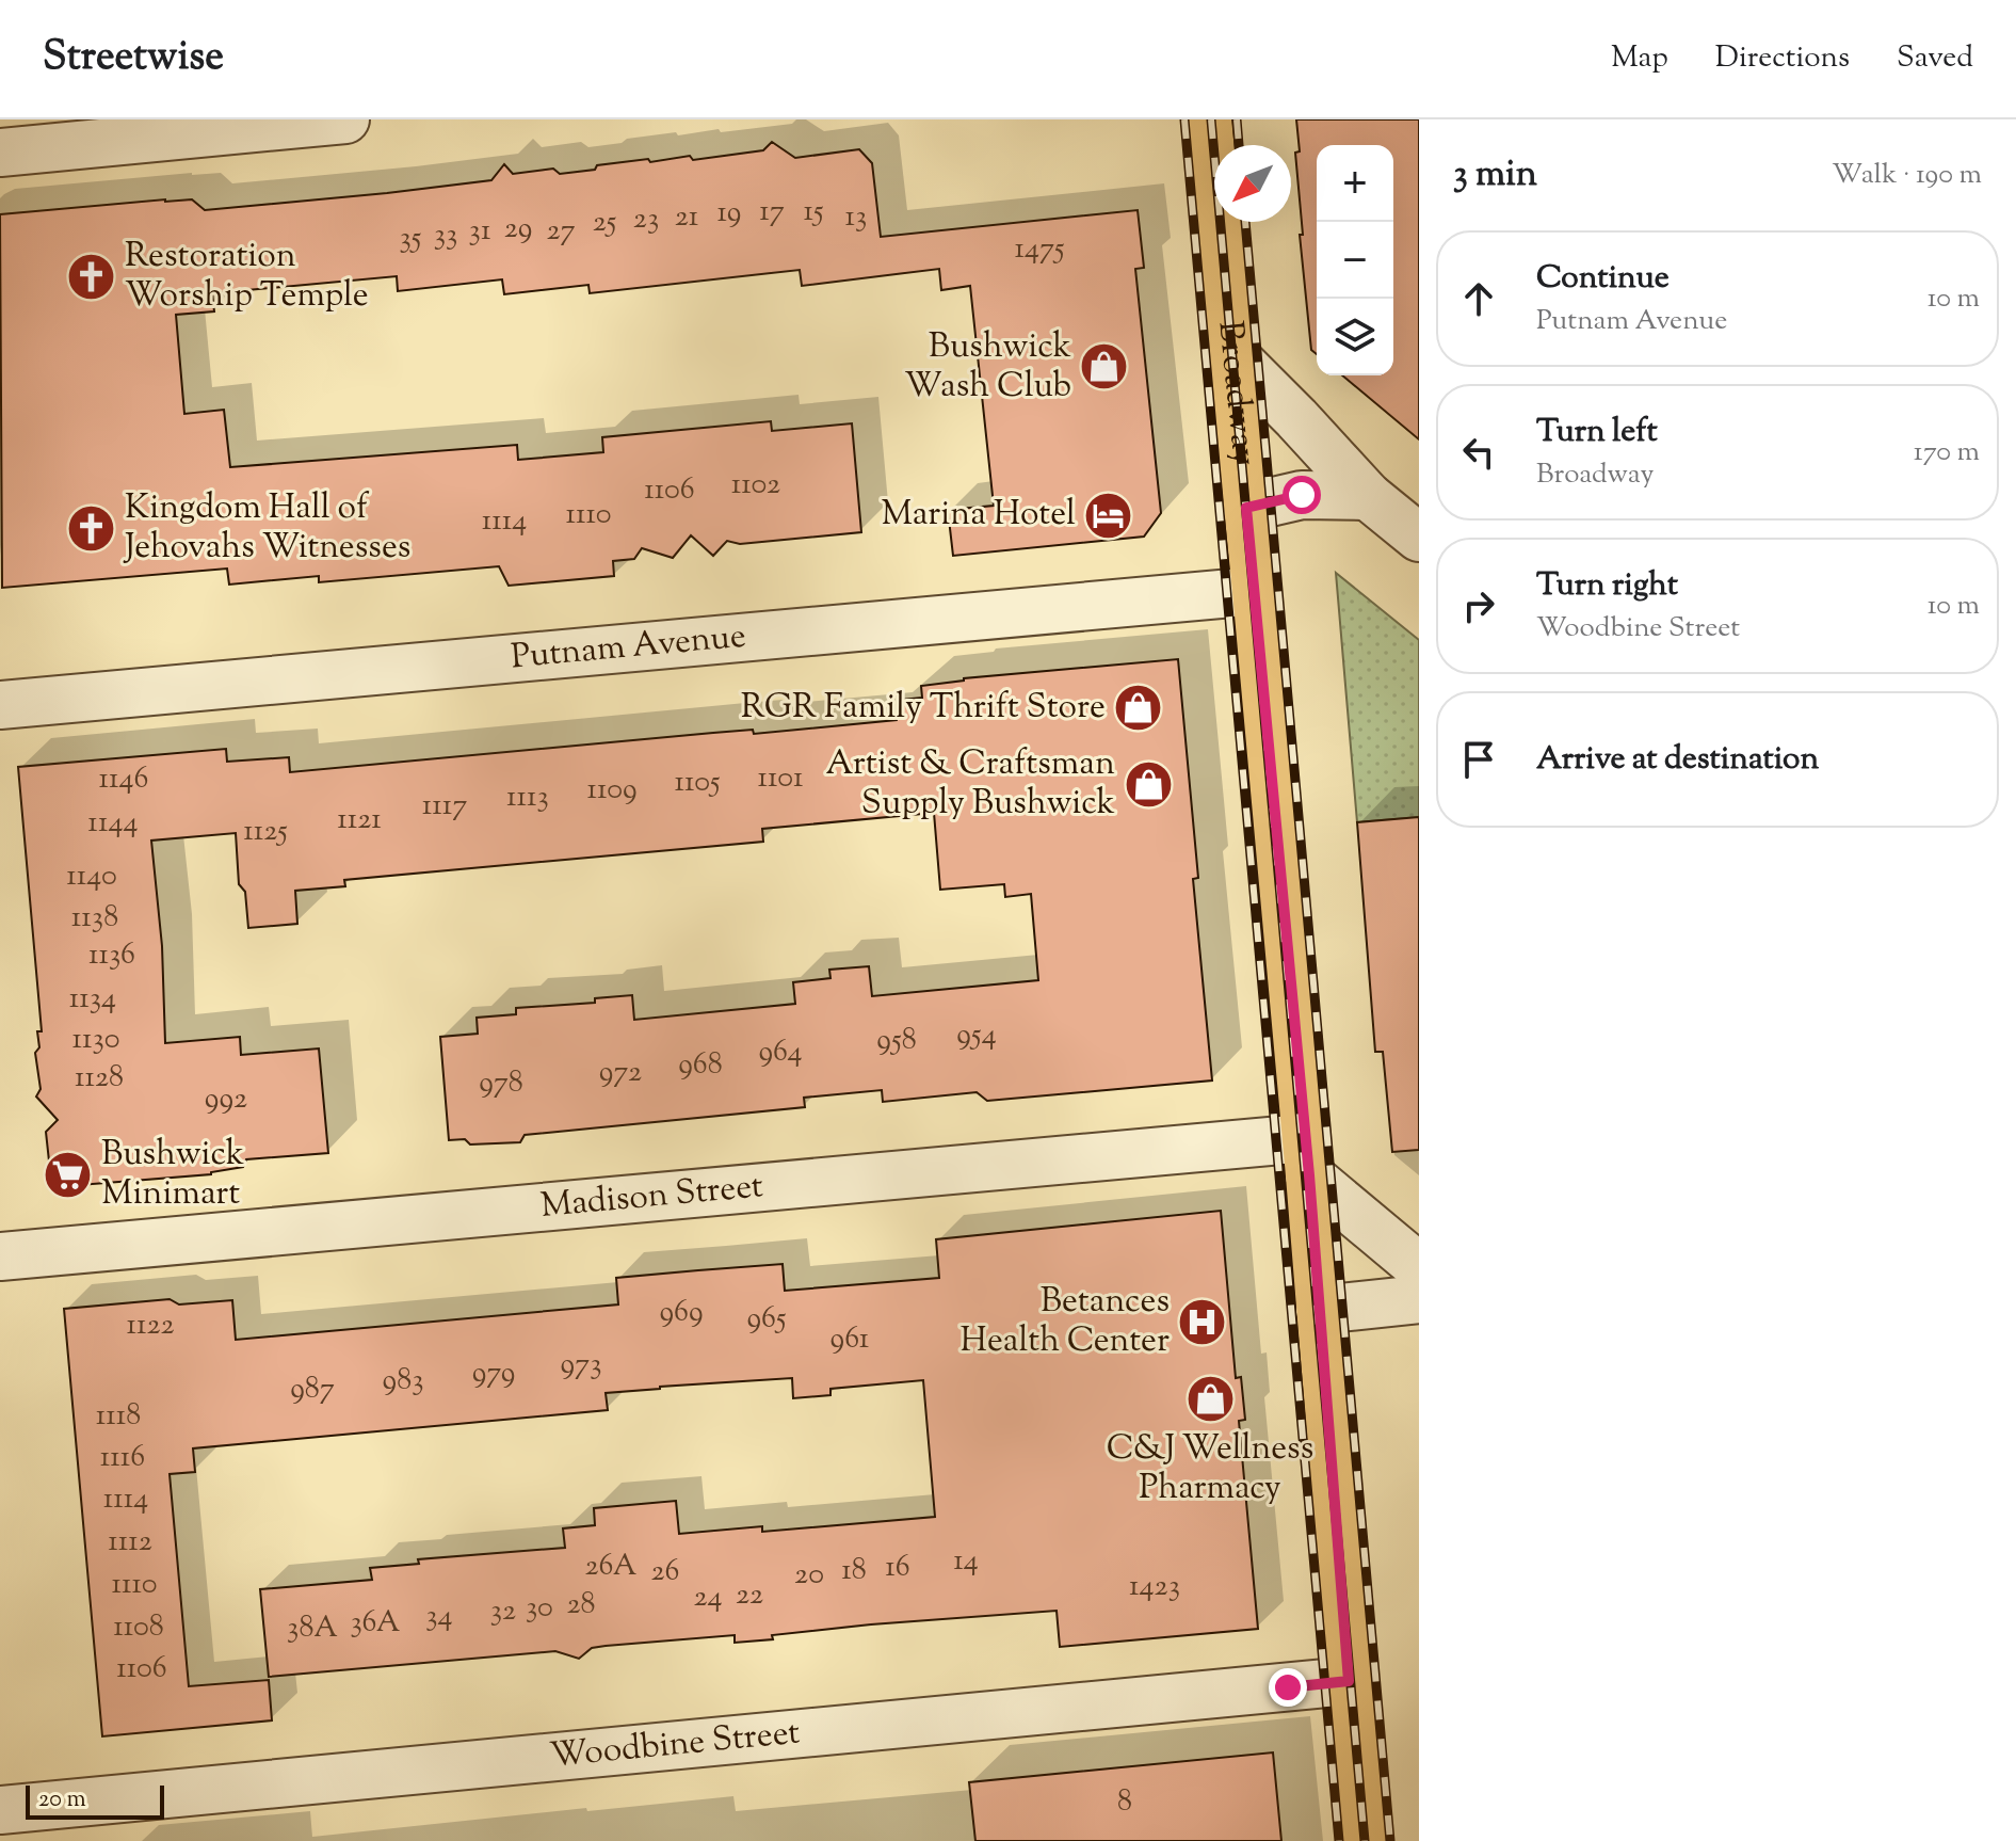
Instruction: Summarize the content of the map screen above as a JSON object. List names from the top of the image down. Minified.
{"streets":{"main road":["Broadway"],"street":["Putnam Avenue","Madison Street","Woodbine Street"]},"crossings":[["Broadway","Putnam Avenue"],["Broadway","Madison Street"],["Broadway","Woodbine Street"]],"places":{"church":["Restoration Worship Temple","Kingdom Hall of Jehovahs Witnesses"],"shop":["Bushwick Wash Club","RGR Family Thrift Store","Artist & Craftsman Supply Bushwick","C&J Wellness Pharmacy"],"hotel":["Marina Hotel"],"supermarket":["Bushwick Minimart"],"hospital":["Betances Health Center"]},"house_numbers":["17","15","19","21","13","23","25","29","31","27","33","35","1475","1102","1106","1110","1114","1101","1146","1105","1109","1113","1117","1121","1144","1125","1140","1138","1136","1134","954","1130","958","964","968","972","1128","978","992","969","965","1122","961","973","979","983","987","1118","1116","1114","1112","14","26A","16","18","26","20","1110","1423","22","24","28","30","32","34","36A","1108","38A","1106","8"],"scale_bar":"20 m","north":"bottom left","page":{"header":"Streetwise","nav":["Map","Directions","Saved"],"heading":["3 min","Walk · 190 m"],"map_buttons":["+","−"],"list":[["Continue","Putnam Avenue","10 m"],["Turn left","Broadway","170 m"],["Turn right","Woodbine Street","10 m"],"Arrive at destination"],"scale":"20 m"}}
